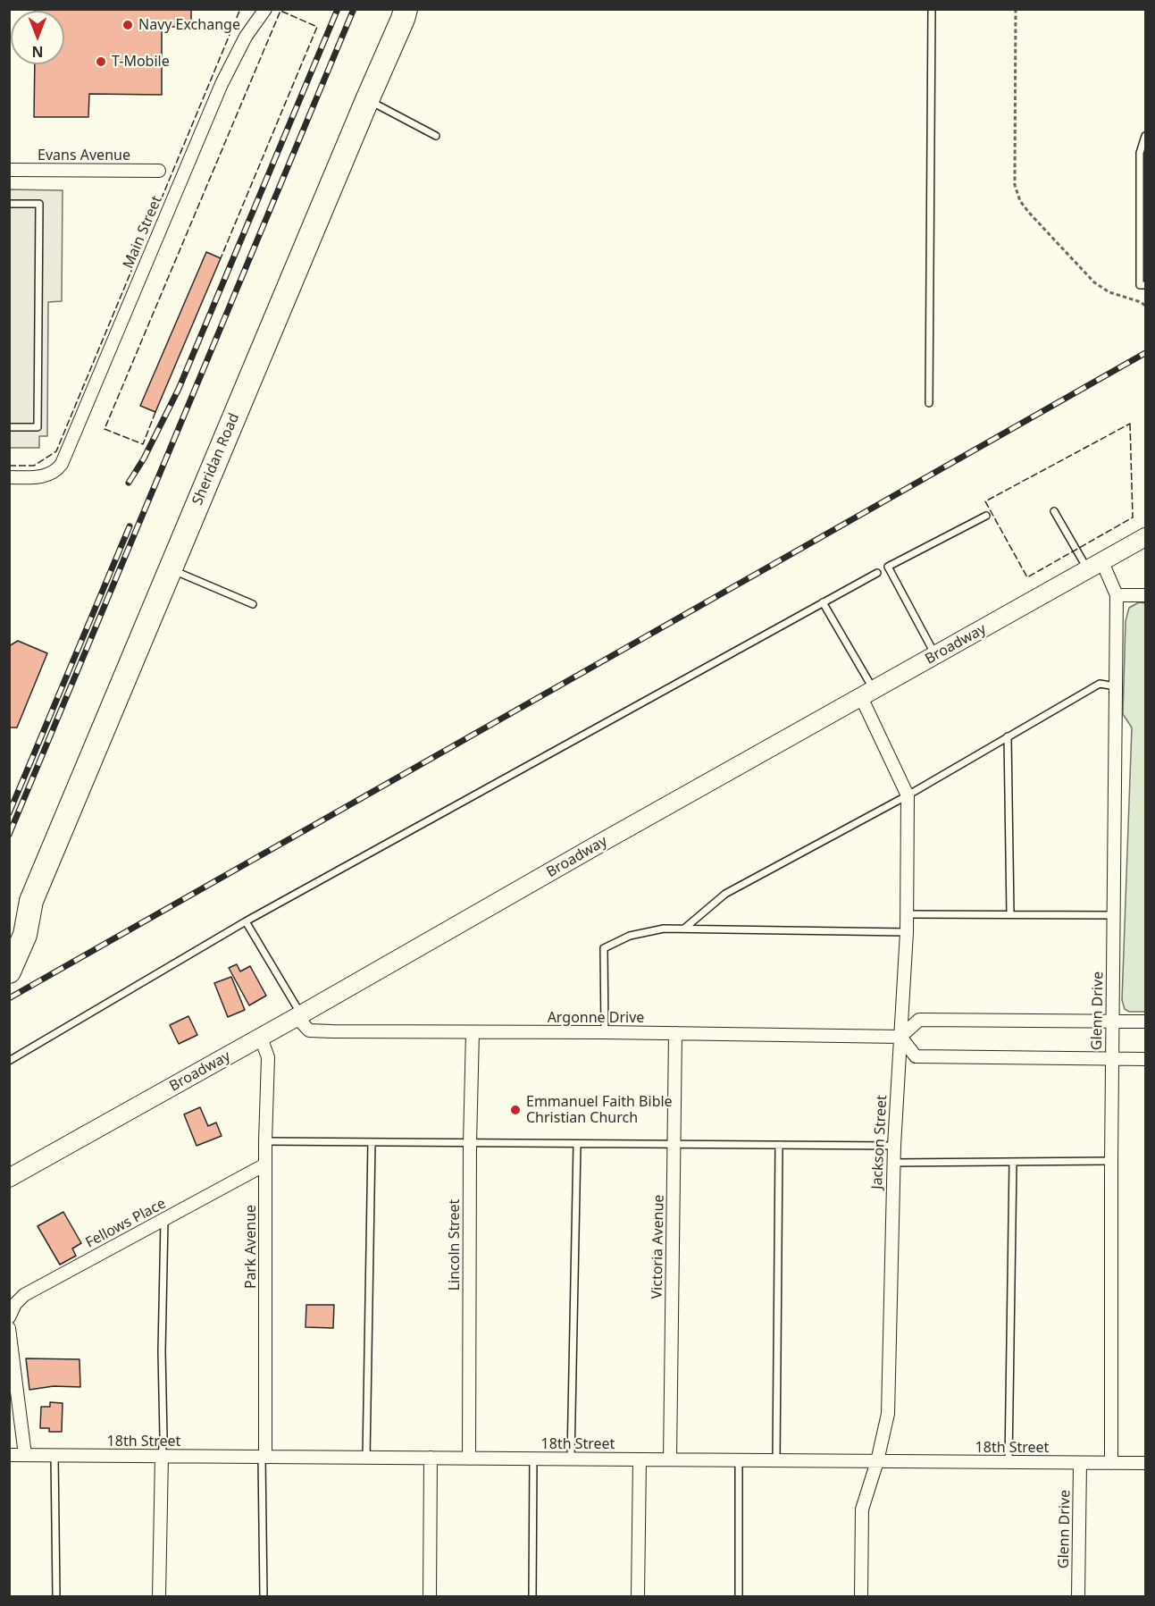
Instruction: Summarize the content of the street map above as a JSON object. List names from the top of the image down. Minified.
{"streets":{"highway":["Sheridan Road"],"street":["Evans Avenue","Main Street","Broadway","Glenn Drive","Argonne Drive","Jackson Street","Fellows Place","Lincoln Street","Park Avenue","Victoria Avenue","18th Street"]},"crossings":[["Broadway","Glenn Drive"],["Broadway","Argonne Drive"],["Broadway","Jackson Street"],["Broadway","Park Avenue"],["Glenn Drive","18th Street"],["Argonne Drive","Jackson Street"],["Argonne Drive","Lincoln Street"],["Argonne Drive","Victoria Avenue"],["Jackson Street","18th Street"],["Fellows Place","Park Avenue"],["Lincoln Street","18th Street"],["Park Avenue","18th Street"],["Victoria Avenue","18th Street"]],"places":["Navy Exchange","T-Mobile","Emmanuel Faith Bible Christian Church"],"north":"bottom"}
